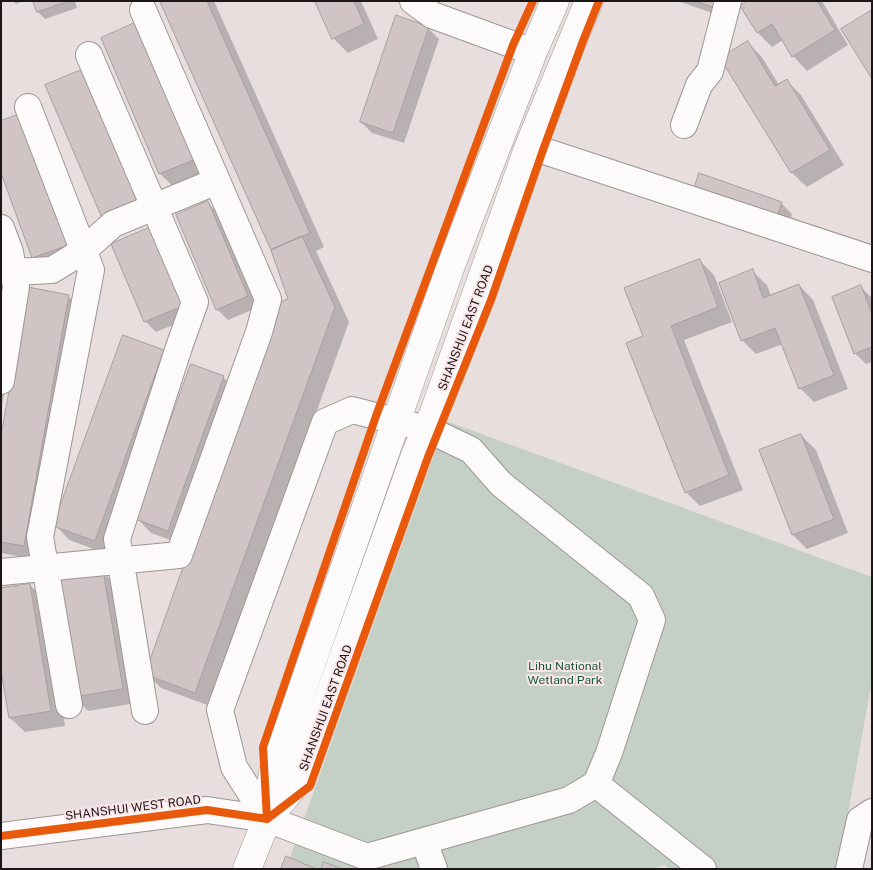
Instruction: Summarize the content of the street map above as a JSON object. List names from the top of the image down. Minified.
{"streets":{"highway":["SHANSHUI EAST ROAD"],"street":["SHANSHUI WEST ROAD"]},"crossings":[["SHANSHUI EAST ROAD","SHANSHUI WEST ROAD"]],"parks":["Lihu National Wetland Park"]}
